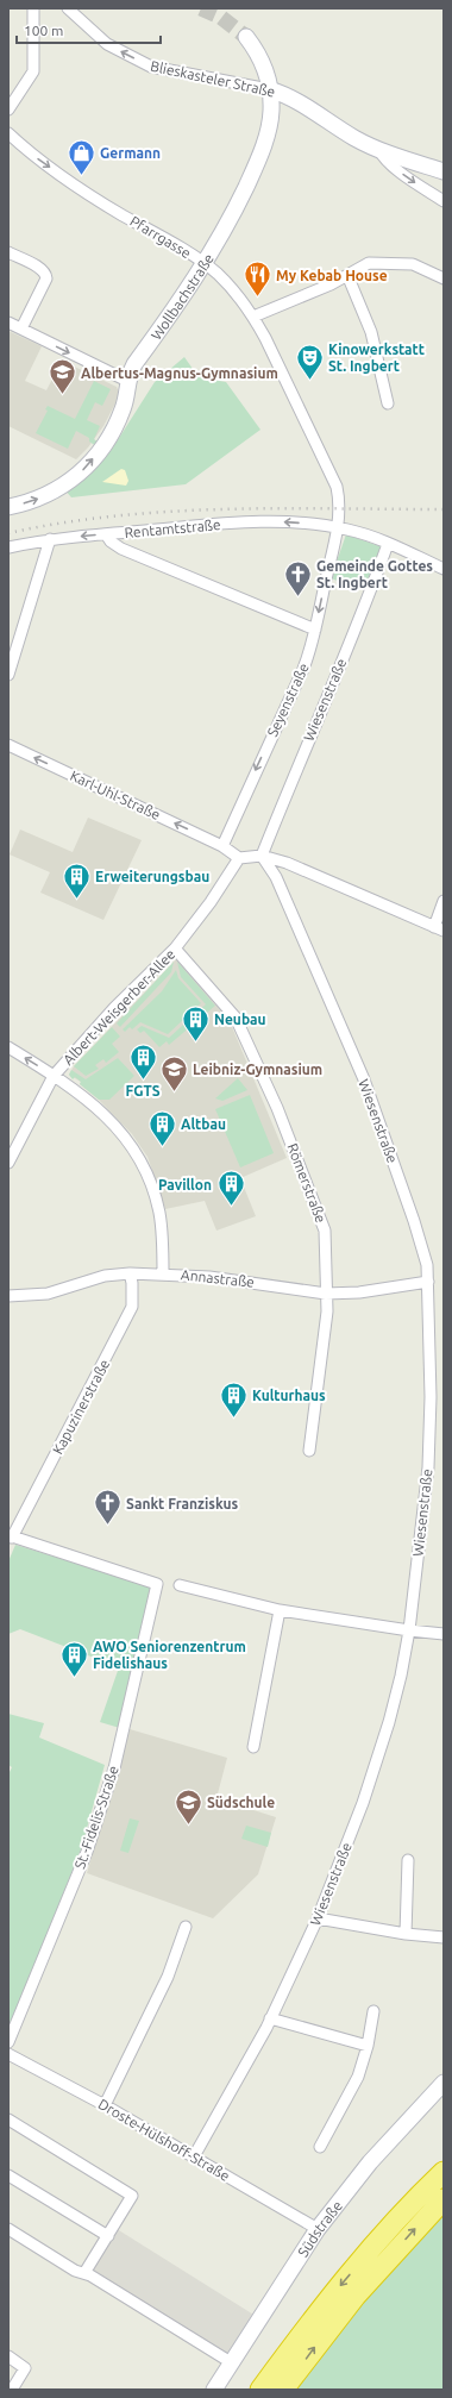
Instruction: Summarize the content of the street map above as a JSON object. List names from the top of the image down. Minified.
{"streets":{"street":["Blieskasteler Straße","Pfarrgasse","Wollbachstraße","Rentamtstraße","Seyenstraße","Wiesenstraße","Karl-Uhl-Straße","Albert-Weisgerber-Allee","Römerstraße","Annastraße","Kapuzinerstraße","St.-Fidelis-Straße","Droste-Hülshoff-Straße","Südstraße"]},"crossings":[["Blieskasteler Straße","Wollbachstraße"],["Pfarrgasse","Wollbachstraße"],["Pfarrgasse","Rentamtstraße"],["Pfarrgasse","Seyenstraße"],["Rentamtstraße","Seyenstraße"],["Rentamtstraße","Wiesenstraße"],["Seyenstraße","Karl-Uhl-Straße"],["Wiesenstraße","Annastraße"],["Wiesenstraße","Droste-Hülshoff-Straße"],["Albert-Weisgerber-Allee","Römerstraße"],["Römerstraße","Annastraße"],["Annastraße","Kapuzinerstraße"],["Kapuzinerstraße","St.-Fidelis-Straße"],["Droste-Hülshoff-Straße","Südstraße"]],"one_way":["Blieskasteler Straße","Pfarrgasse","Rentamtstraße","Seyenstraße","Karl-Uhl-Straße"],"places":{"shop":["Germann"],"restaurant":["My Kebab House"],"theatre":["Kinowerkstatt St. Ingbert"],"school or university":["Albertus-Magnus-Gymnasium","Leibniz-Gymnasium","Südschule"],"church":["Gemeinde Gottes St. Ingbert","Sankt Franziskus"],"building":["Erweiterungsbau","Neubau","FGTS","Altbau","Pavillon","Kulturhaus","AWO Seniorenzentrum Fidelishaus"]},"scale_bar":"100 m"}
